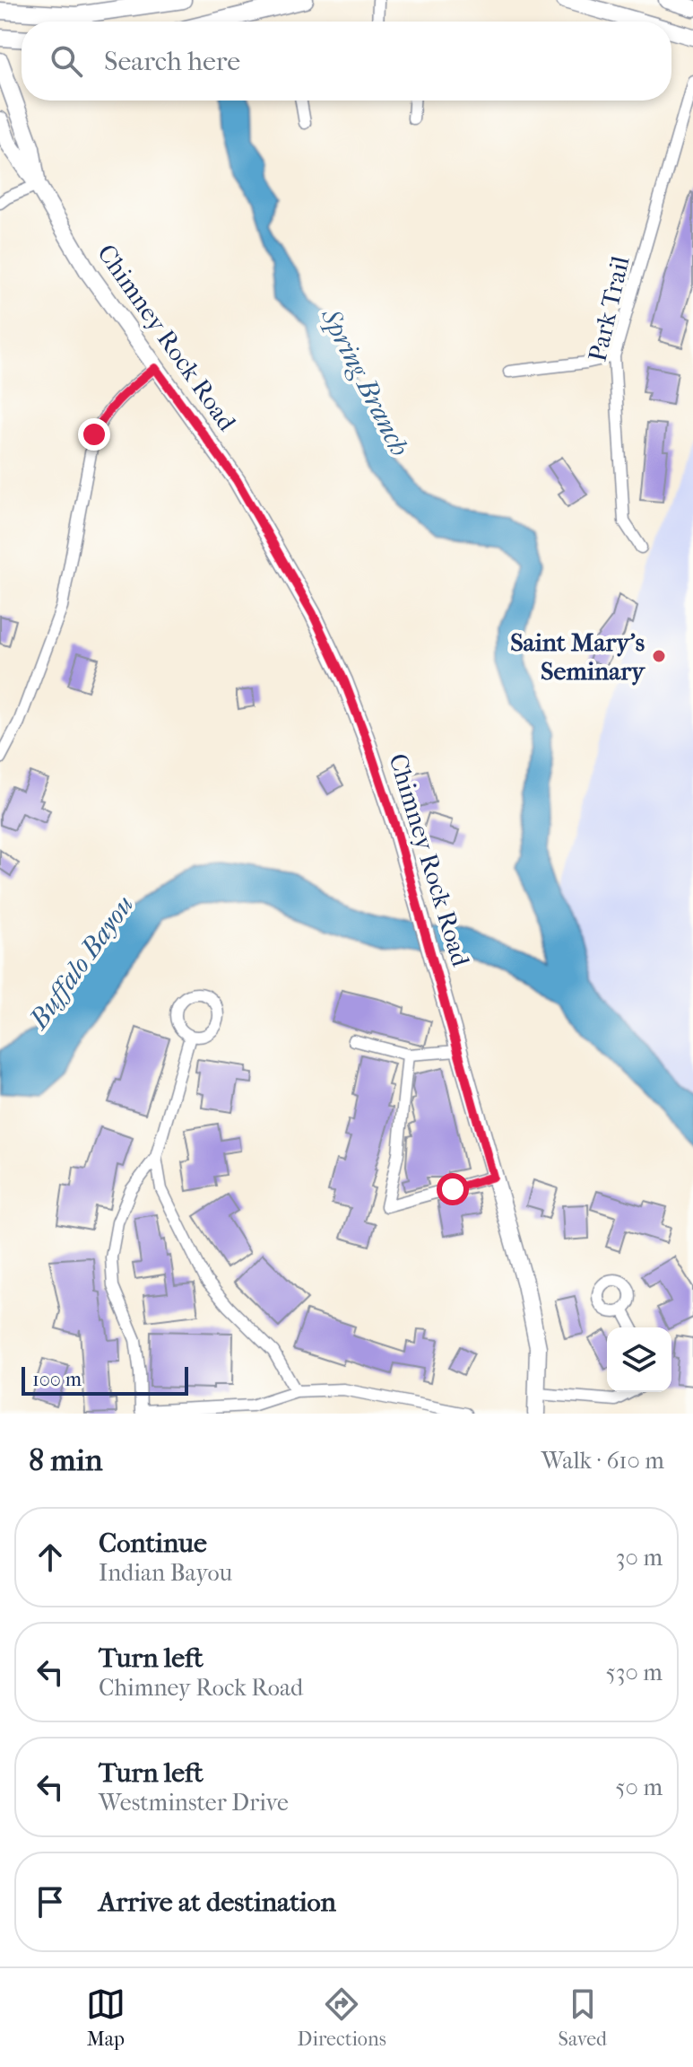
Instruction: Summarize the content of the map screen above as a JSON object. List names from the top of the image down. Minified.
{"streets":{"main road":["Chimney Rock Road"],"street":["Park Trail"]},"water":["Spring Branch","Buffalo Bayou"],"places":["Saint Mary's Seminary"],"scale_bar":"100 m","page":{"search":"Search here","scale":"100 m","heading":["8 min","Walk · 610 m"],"list":[["Continue","Indian Bayou","30 m"],["Turn left","Chimney Rock Road","530 m"],["Turn left","Westminster Drive","50 m"],"Arrive at destination"],"nav":["Map","Directions","Saved"]}}
